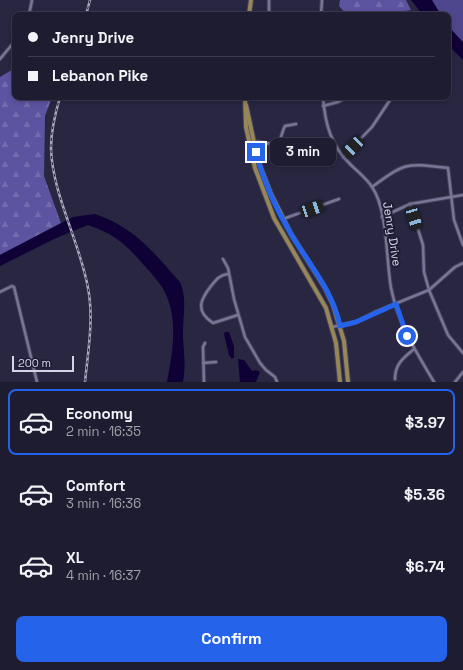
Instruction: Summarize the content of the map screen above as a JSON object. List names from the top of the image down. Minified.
{"streets":{"street":["Jenry Drive"]},"scale_bar":"200 m","page":{"banner":["Jenry Drive","Lebanon Pike"],"bubble":"3 min","scale":"200 m","list":[{"name":"Economy","note":"2 min · 16:35","value":"$3.97"},{"name":"Comfort","note":"3 min · 16:36","value":"$5.36"},{"name":"XL","note":"4 min · 16:37","value":"$6.74"}],"buttons":"Confirm"}}
